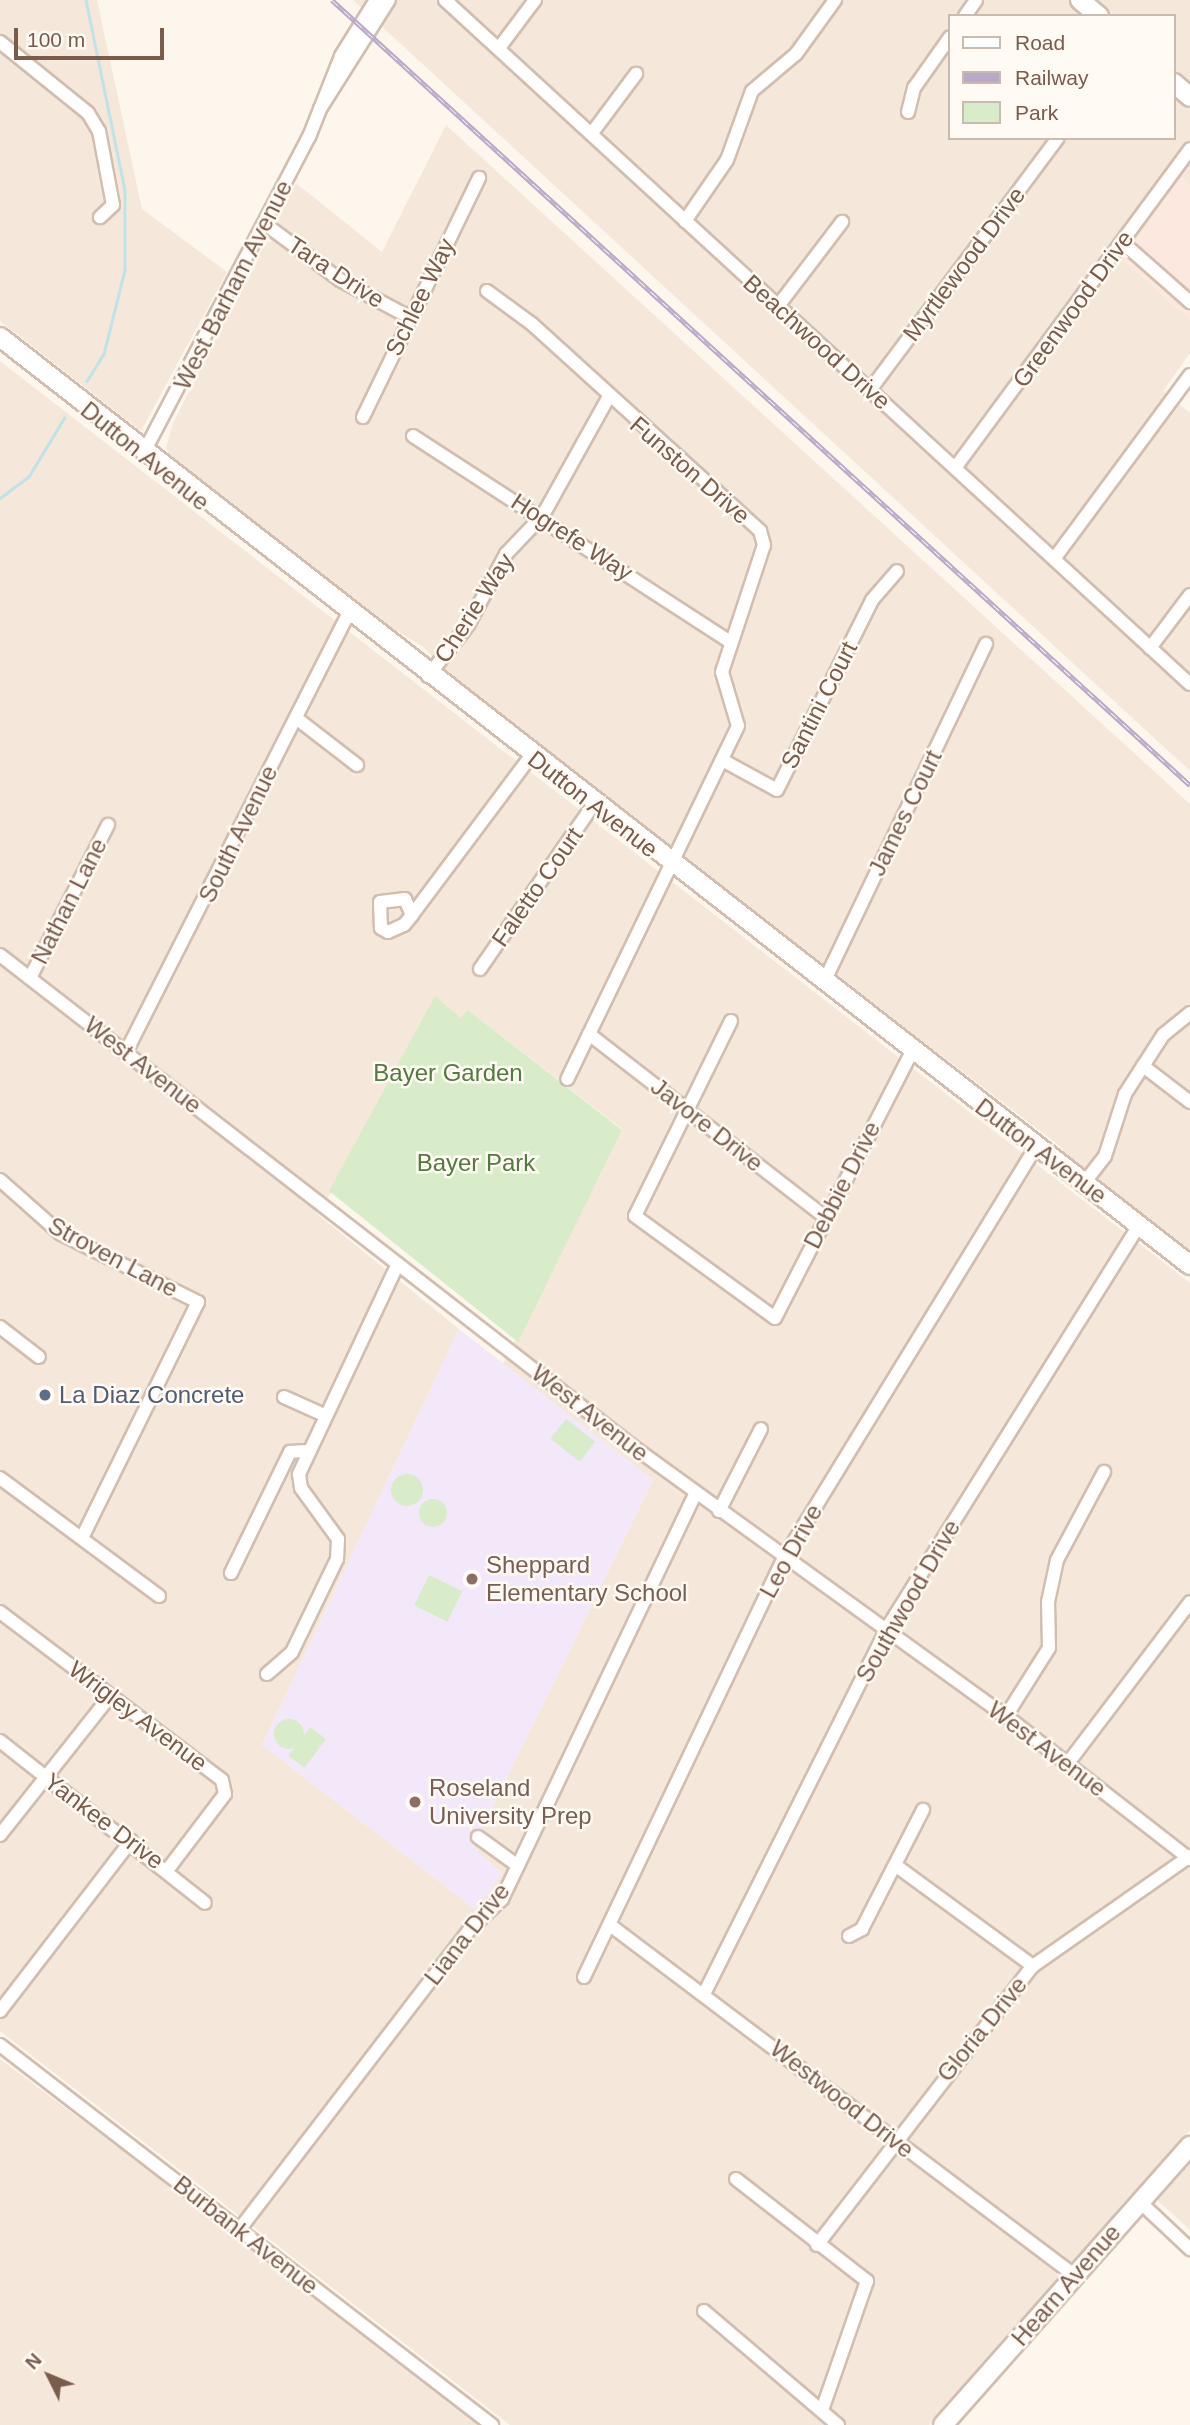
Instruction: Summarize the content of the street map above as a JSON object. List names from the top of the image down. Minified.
{"streets":{"main road":["Dutton Avenue","Hearn Avenue"],"street":["Myrtlewood Drive","Tara Drive","West Barham Avenue","Schlee Way","Greenwood Drive","Beachwood Drive","Funston Drive","Hogrefe Way","Cherie Way","Santini Court","James Court","South Avenue","Faletto Court","Nathan Lane","West Avenue","Javore Drive","Debbie Drive","Stroven Lane","Leo Drive","Southwood Drive","Wrigley Avenue","Yankee Drive","Liana Drive","Gloria Drive","Westwood Drive","Burbank Avenue"]},"crossings":[["Myrtlewood Drive","Beachwood Drive"],["Tara Drive","West Barham Avenue"],["Tara Drive","Schlee Way"],["West Barham Avenue","Dutton Avenue"],["Greenwood Drive","Beachwood Drive"],["Dutton Avenue","Funston Drive"],["Dutton Avenue","Cherie Way"],["Dutton Avenue","James Court"],["Dutton Avenue","South Avenue"],["Dutton Avenue","Faletto Court"],["Dutton Avenue","Debbie Drive"],["Dutton Avenue","Leo Drive"],["Dutton Avenue","Southwood Drive"],["Funston Drive","Hogrefe Way"],["Funston Drive","Cherie Way"],["Funston Drive","Santini Court"],["Funston Drive","Javore Drive"],["Hogrefe Way","Cherie Way"],["South Avenue","West Avenue"],["Nathan Lane","West Avenue"],["West Avenue","Leo Drive"],["West Avenue","Southwood Drive"],["West Avenue","Liana Drive"],["West Avenue","Gloria Drive"],["Javore Drive","Debbie Drive"],["Leo Drive","Westwood Drive"],["Southwood Drive","Westwood Drive"],["Wrigley Avenue","Yankee Drive"],["Liana Drive","Burbank Avenue"],["Gloria Drive","Westwood Drive"],["Westwood Drive","Hearn Avenue"]],"parks":["Bayer Garden","Bayer Park"],"places":["La Diaz Concrete","Sheppard Elementary School","Roseland University Prep"],"legend":["Road","Railway","Park"],"scale_bar":"100 m","north":"top left"}
